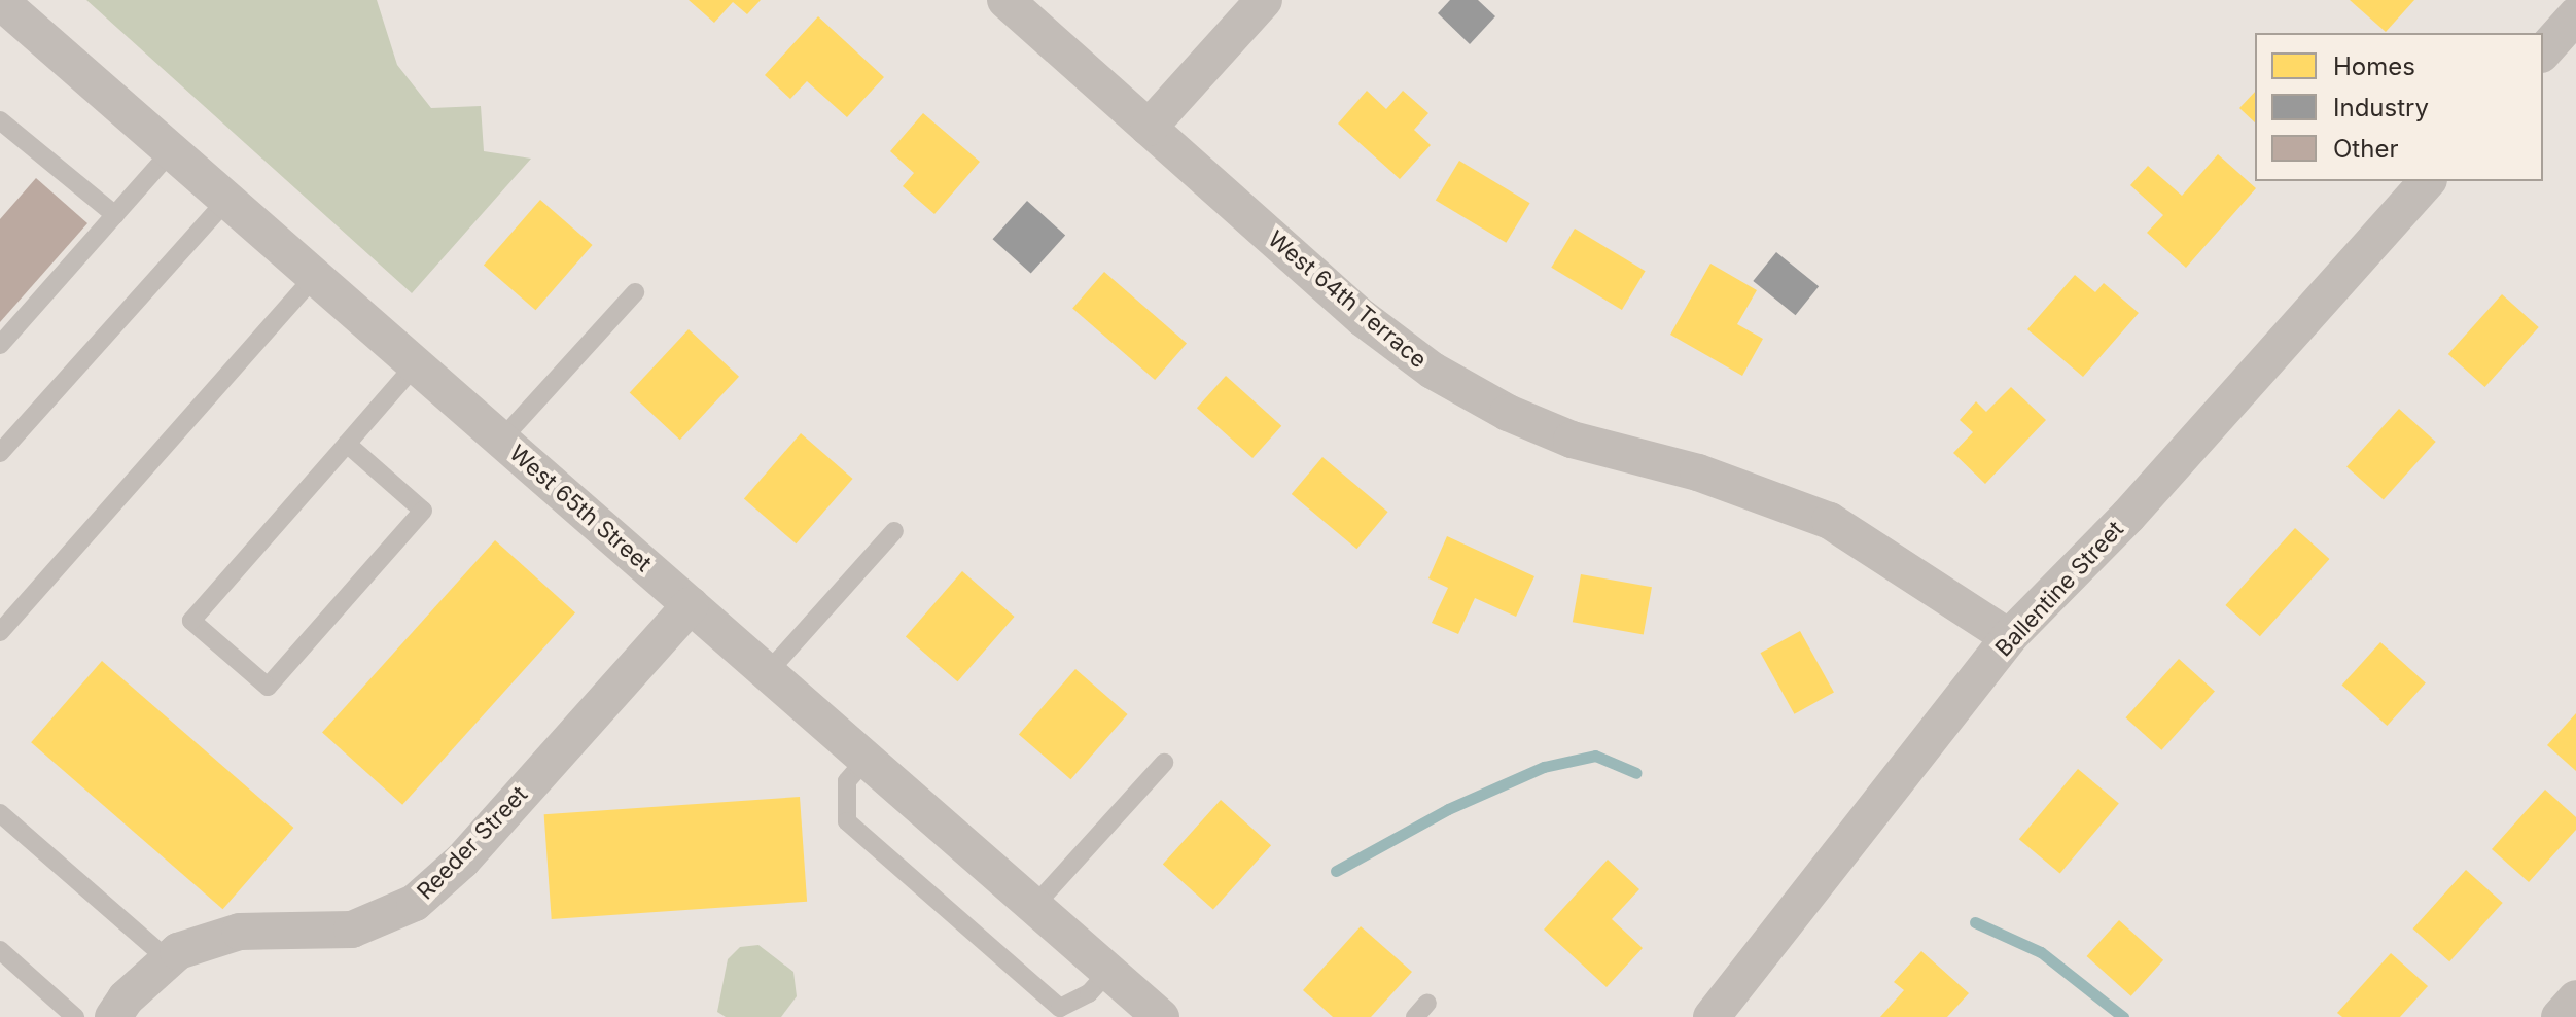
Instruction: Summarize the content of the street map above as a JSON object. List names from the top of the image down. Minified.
{"streets":{"street":["West 64th Terrace","West 65th Street","Ballentine Street","Reeder Street"]},"crossings":[["West 64th Terrace","Ballentine Street"],["West 65th Street","Reeder Street"]],"legend":["Homes","Industry","Other"]}
